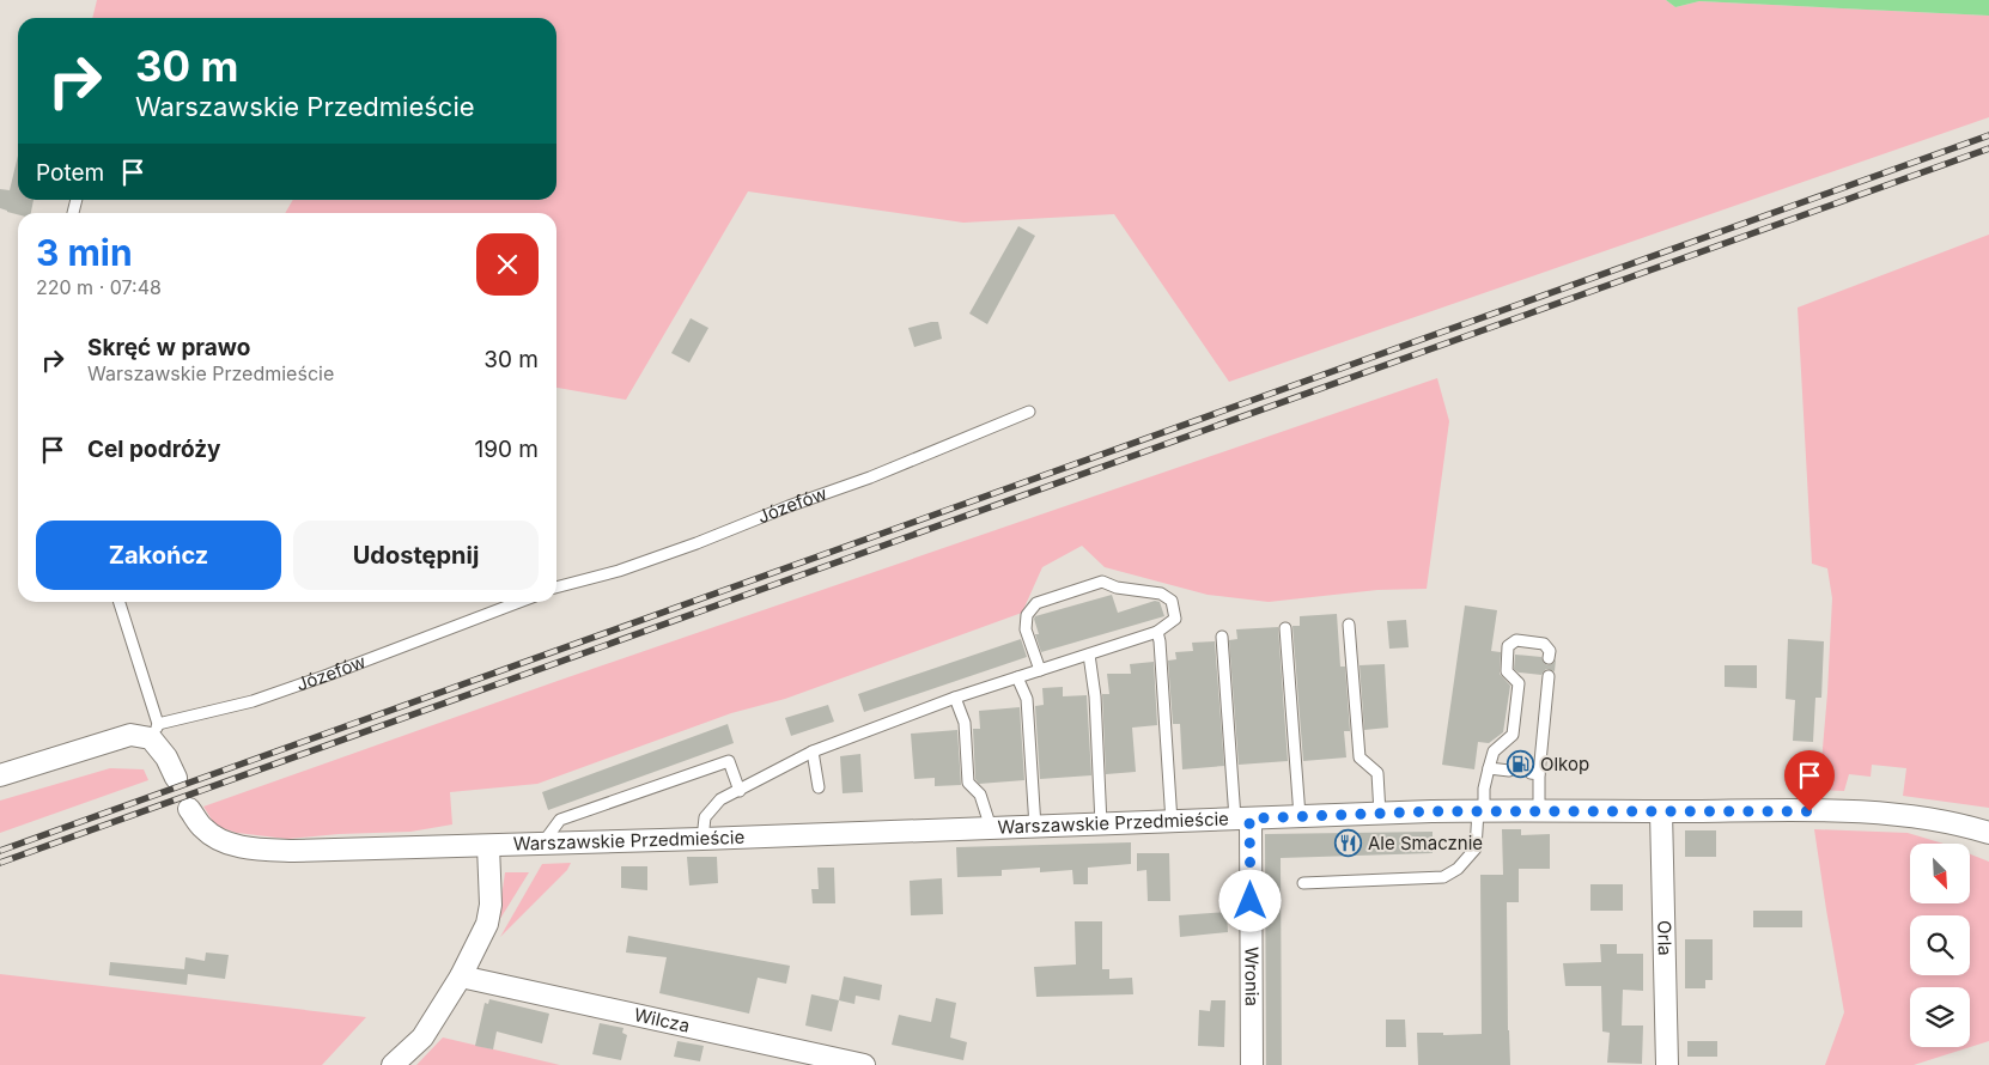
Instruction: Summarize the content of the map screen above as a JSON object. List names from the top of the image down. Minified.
{"streets":{"street":["Józefów","Warszawskie Przedmieście","Orla","Wronia","Wilcza"]},"crossings":[["Warszawskie Przedmieście","Orla"],["Warszawskie Przedmieście","Wronia"]],"places":{"fuel station":["Olkop"],"restaurant":["Ale Smacznie"]},"north":"bottom right","page":{"turn":["30 m","Warszawskie Przedmieście"],"then":"Potem","heading":["3 min","220 m · 07:48"],"list":[{"name":"Skręć w prawo","note":"Warszawskie Przedmieście","value":"30 m"},{"name":"Cel podróży","value":"190 m"}],"buttons":["Zakończ","Udostępnij"]}}
